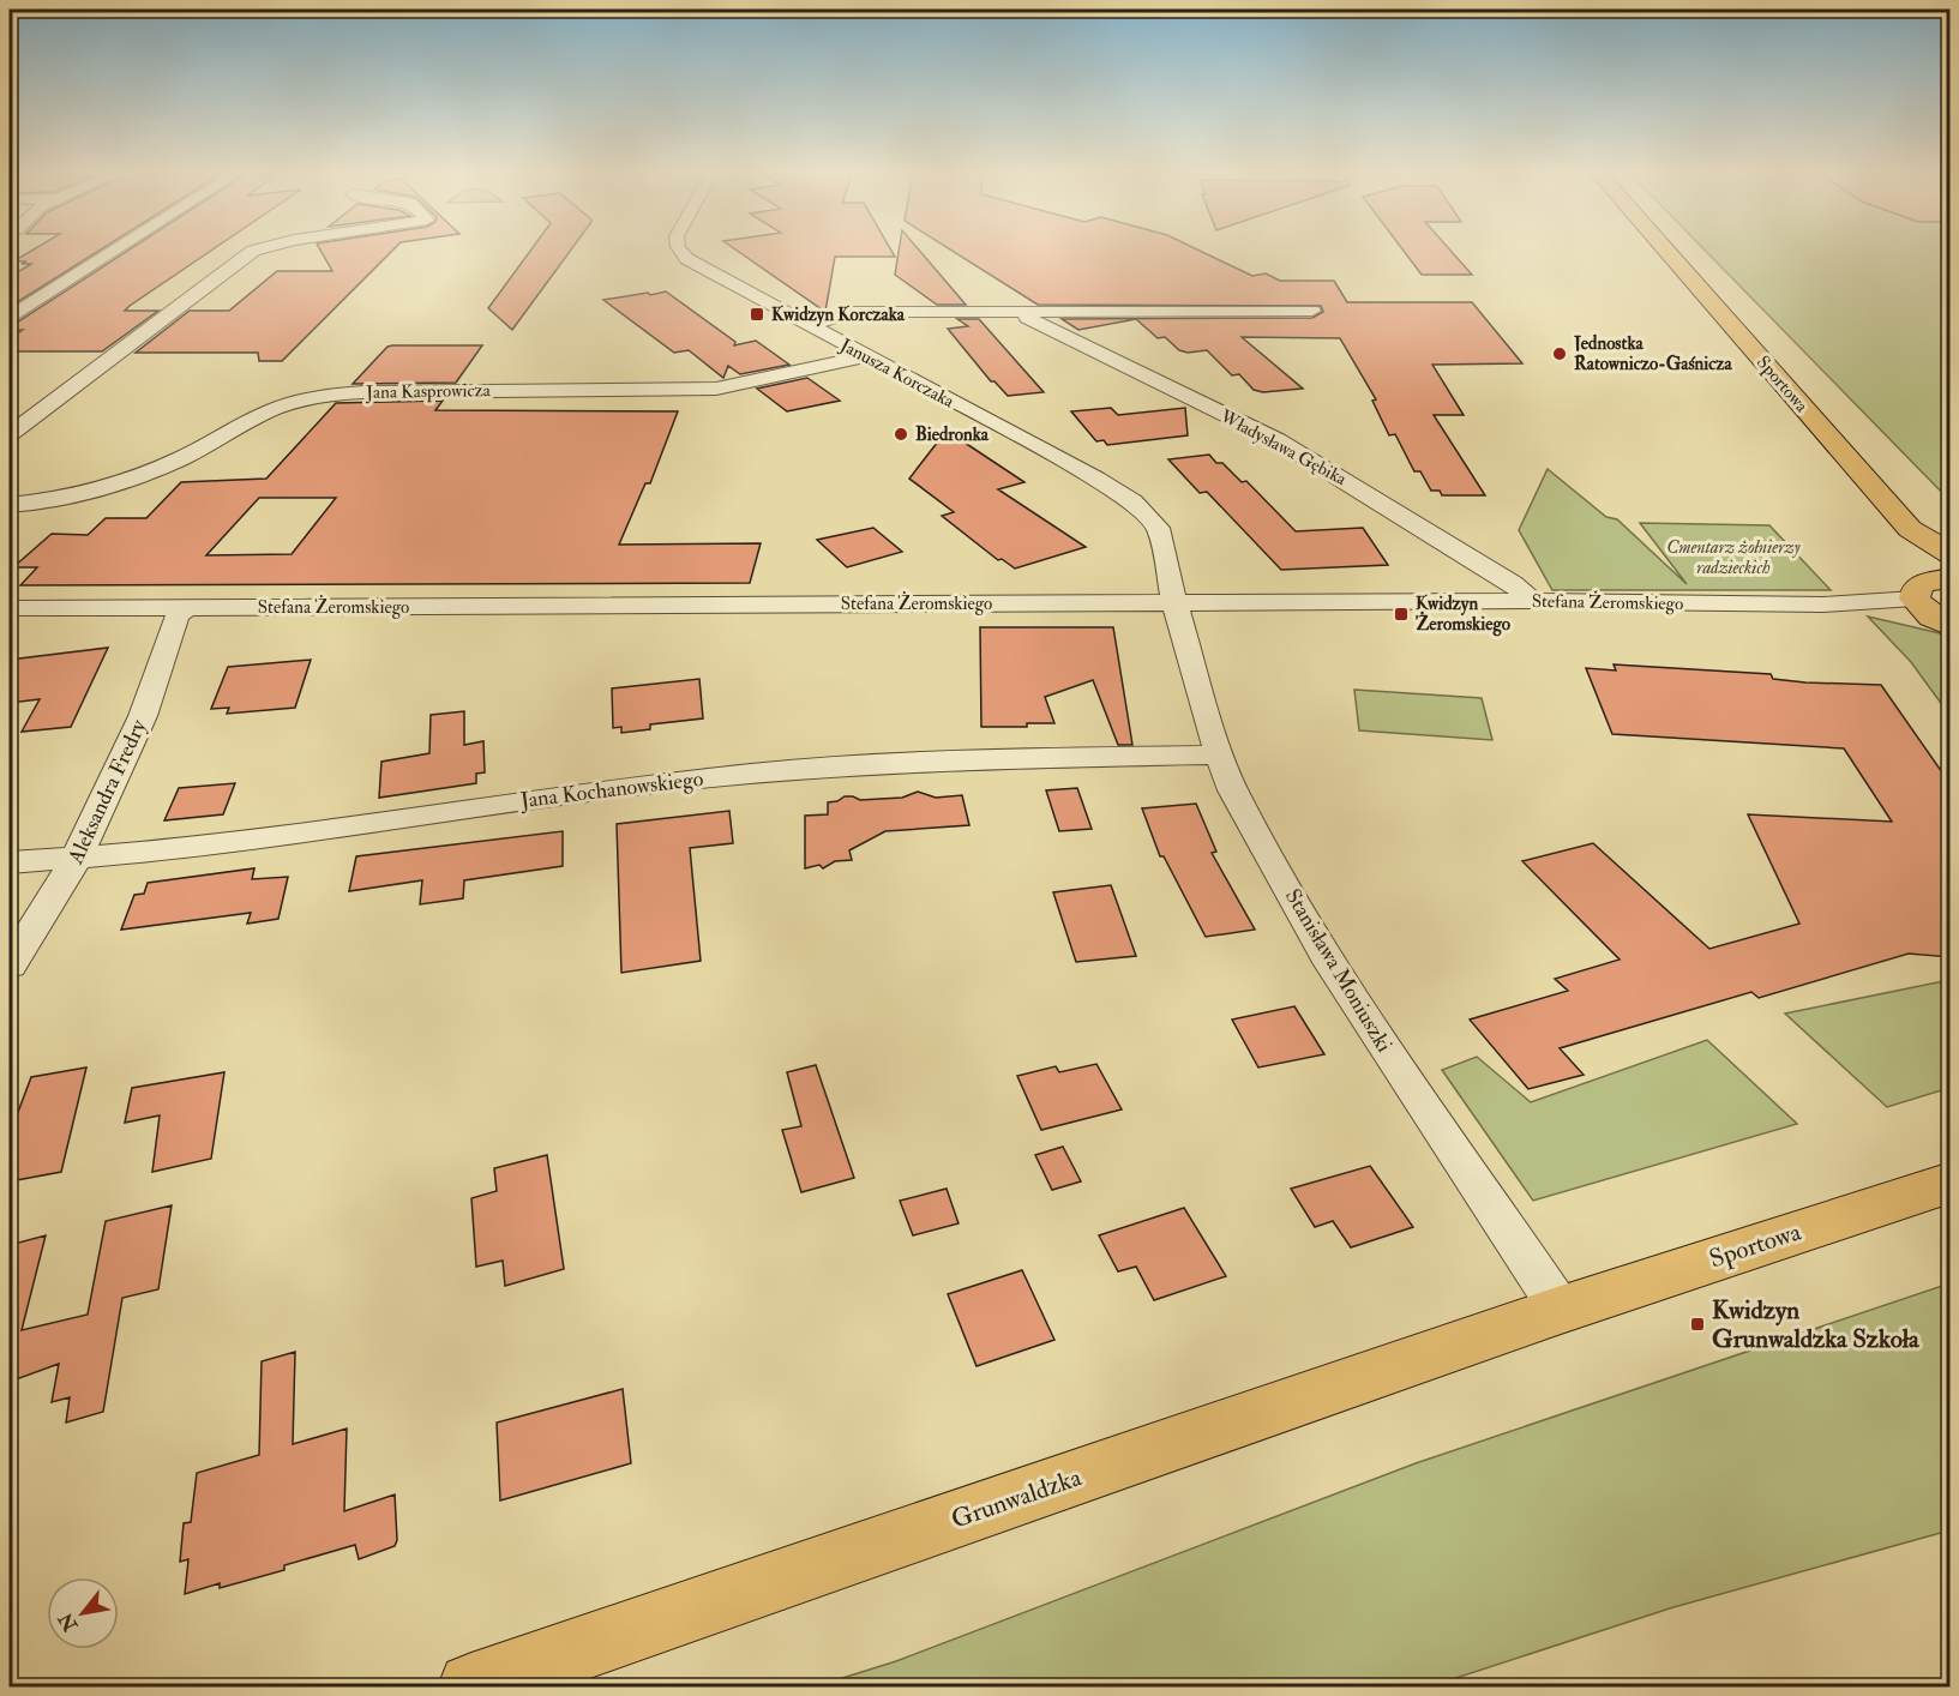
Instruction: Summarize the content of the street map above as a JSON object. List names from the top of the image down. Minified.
{"streets":{"main road":["Sportowa","Grunwaldzka"],"street":["Janusza Korczaka","Jana Kasprowicza","Władysława Gębika","Stefana Żeromskiego","Jana Kochanowskiego","Aleksandra Fredry","Stanisława Moniuszki"]},"crossings":[["Janusza Korczaka","Jana Kasprowicza"],["Janusza Korczaka","Stefana Żeromskiego"],["Janusza Korczaka","Stanisława Moniuszki"],["Sportowa","Stefana Żeromskiego"],["Sportowa","Stanisława Moniuszki"],["Sportowa","Grunwaldzka"],["Władysława Gębika","Stefana Żeromskiego"],["Stefana Żeromskiego","Aleksandra Fredry"],["Stefana Żeromskiego","Stanisława Moniuszki"],["Jana Kochanowskiego","Aleksandra Fredry"],["Jana Kochanowskiego","Stanisława Moniuszki"],["Stanisława Moniuszki","Grunwaldzka"]],"parks":["Cmentarz żołnierzy radzieckich"],"places":{"transit":["Kwidzyn Korczaka","Kwidzyn Żeromskiego","Kwidzyn Grunwaldzka Szkoła"],"other":["Jednostka Ratowniczo-Gaśnicza","Biedronka"]},"north":"bottom left"}
